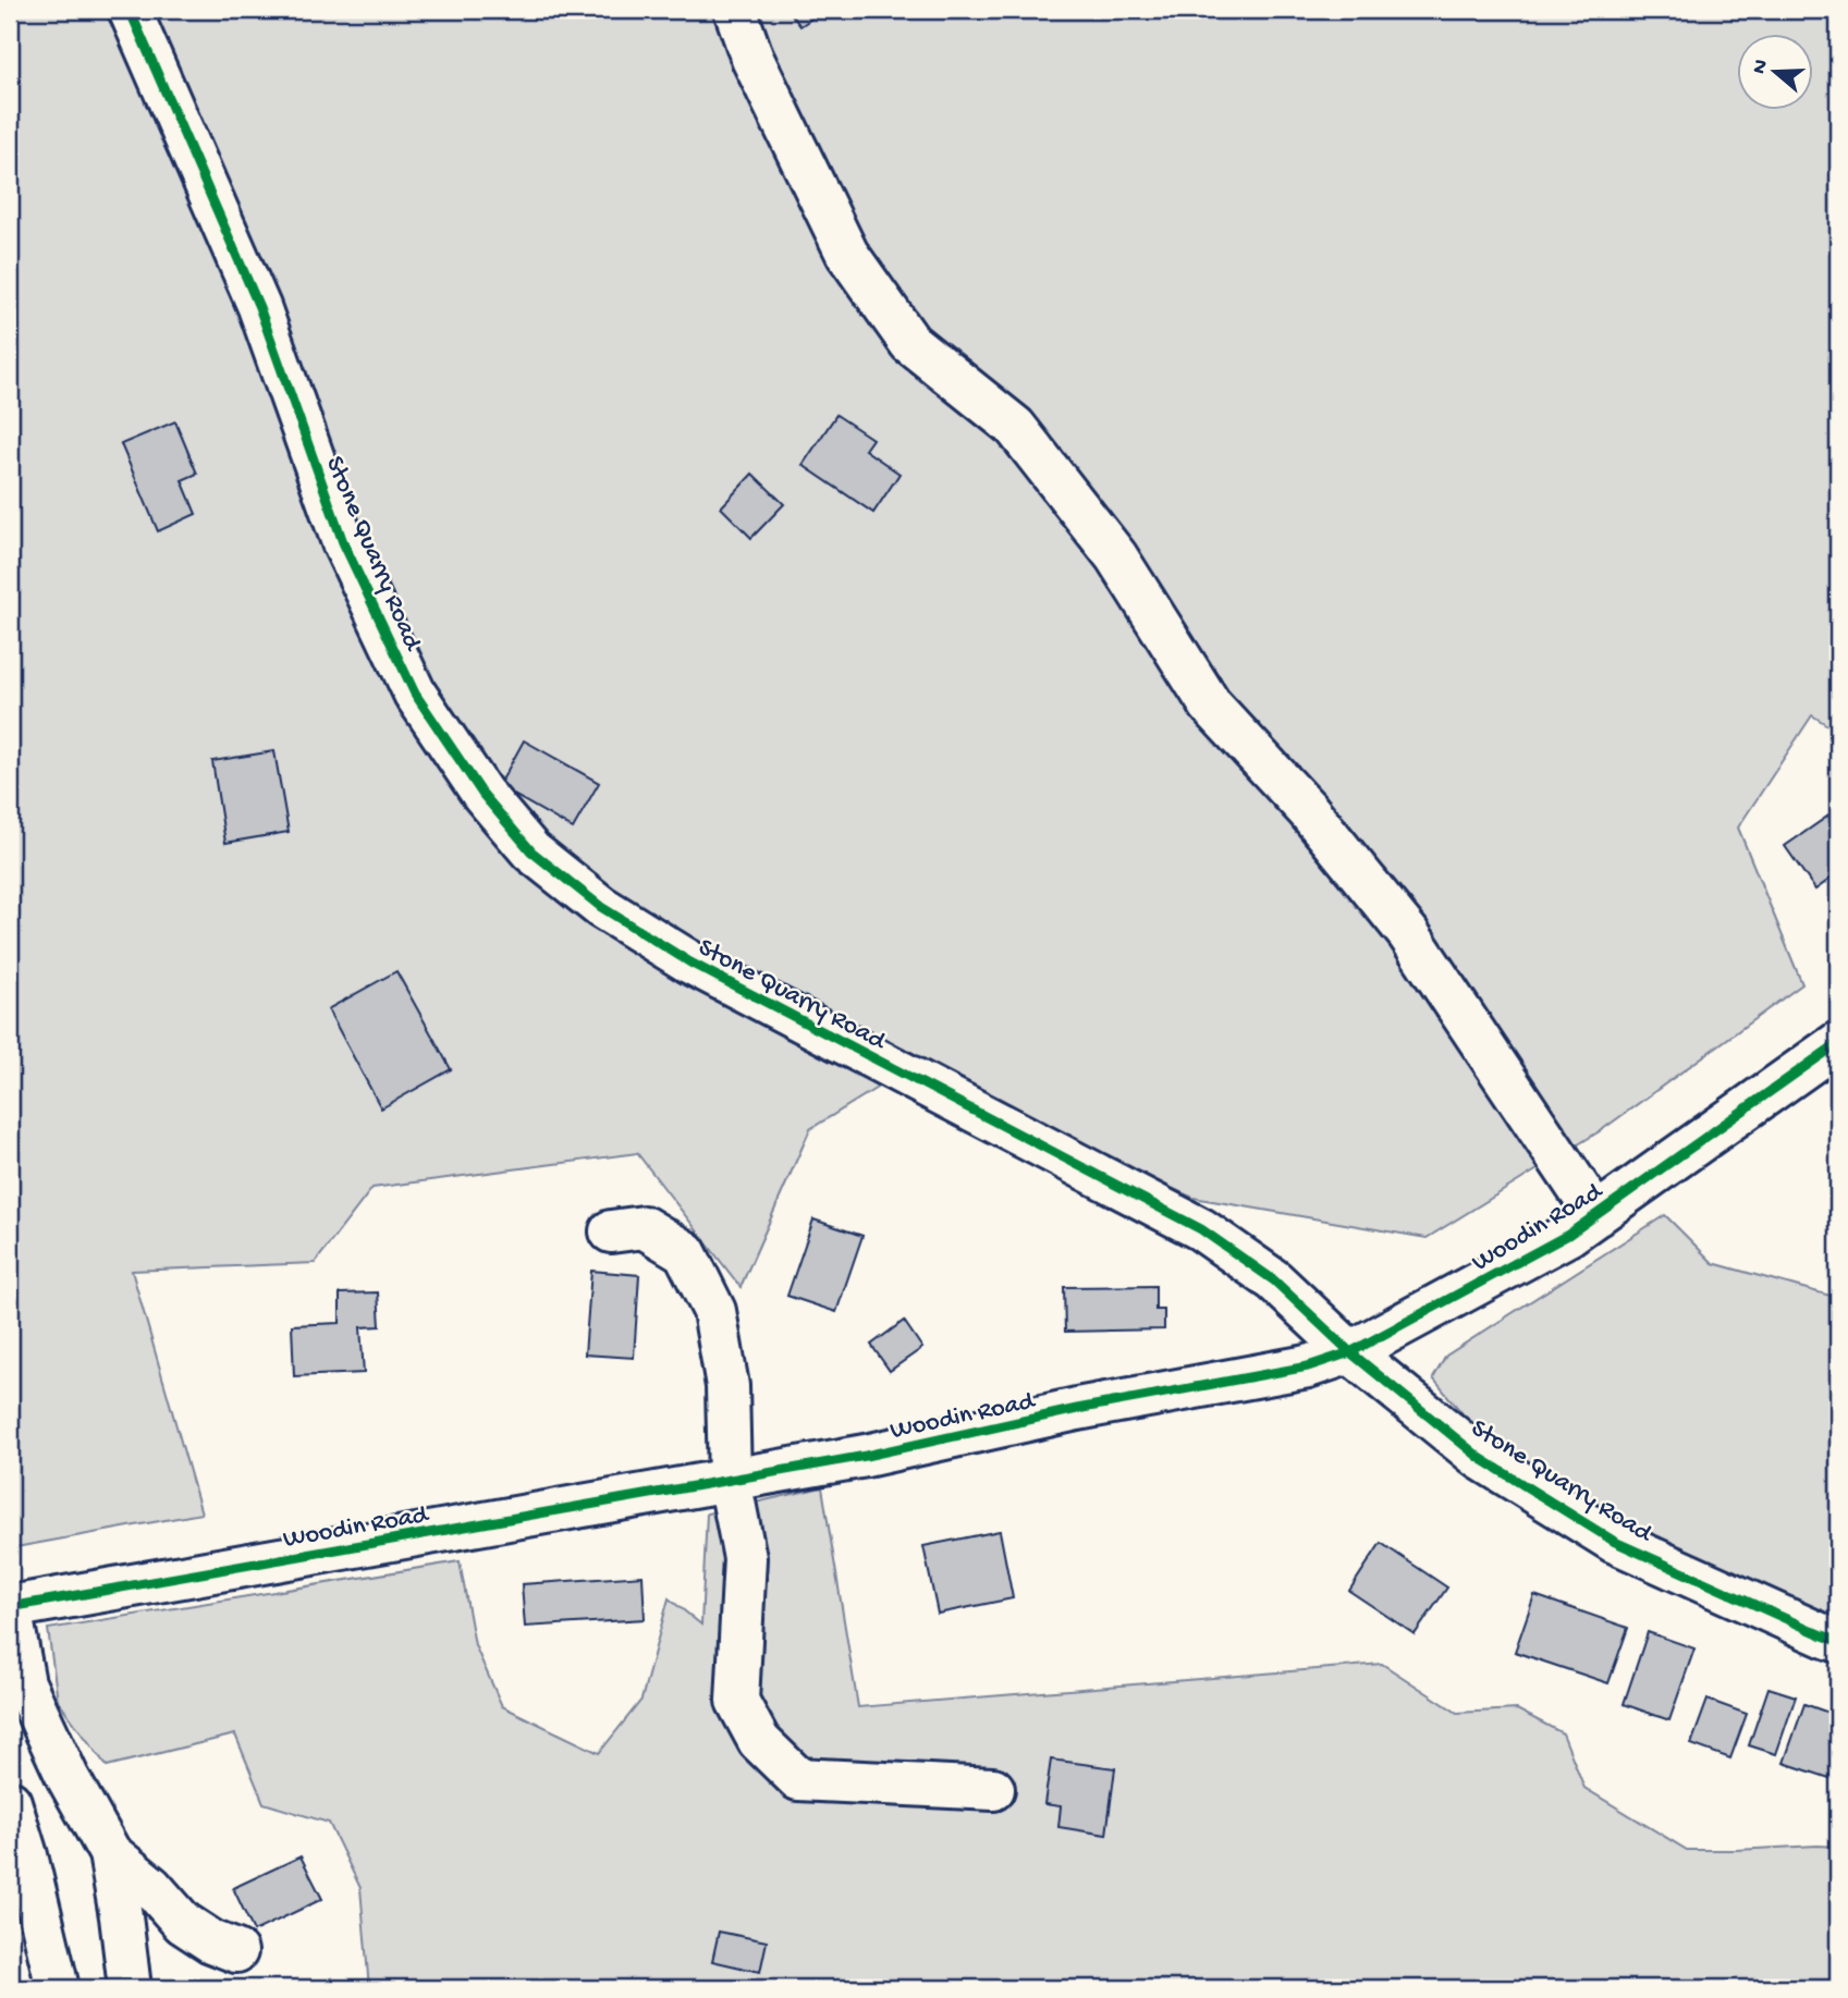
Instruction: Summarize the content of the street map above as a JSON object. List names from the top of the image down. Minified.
{"streets":{"street":["Stone Quarry Road","Woodin Road"]},"crossings":[["Stone Quarry Road","Woodin Road"]],"north":"left"}
